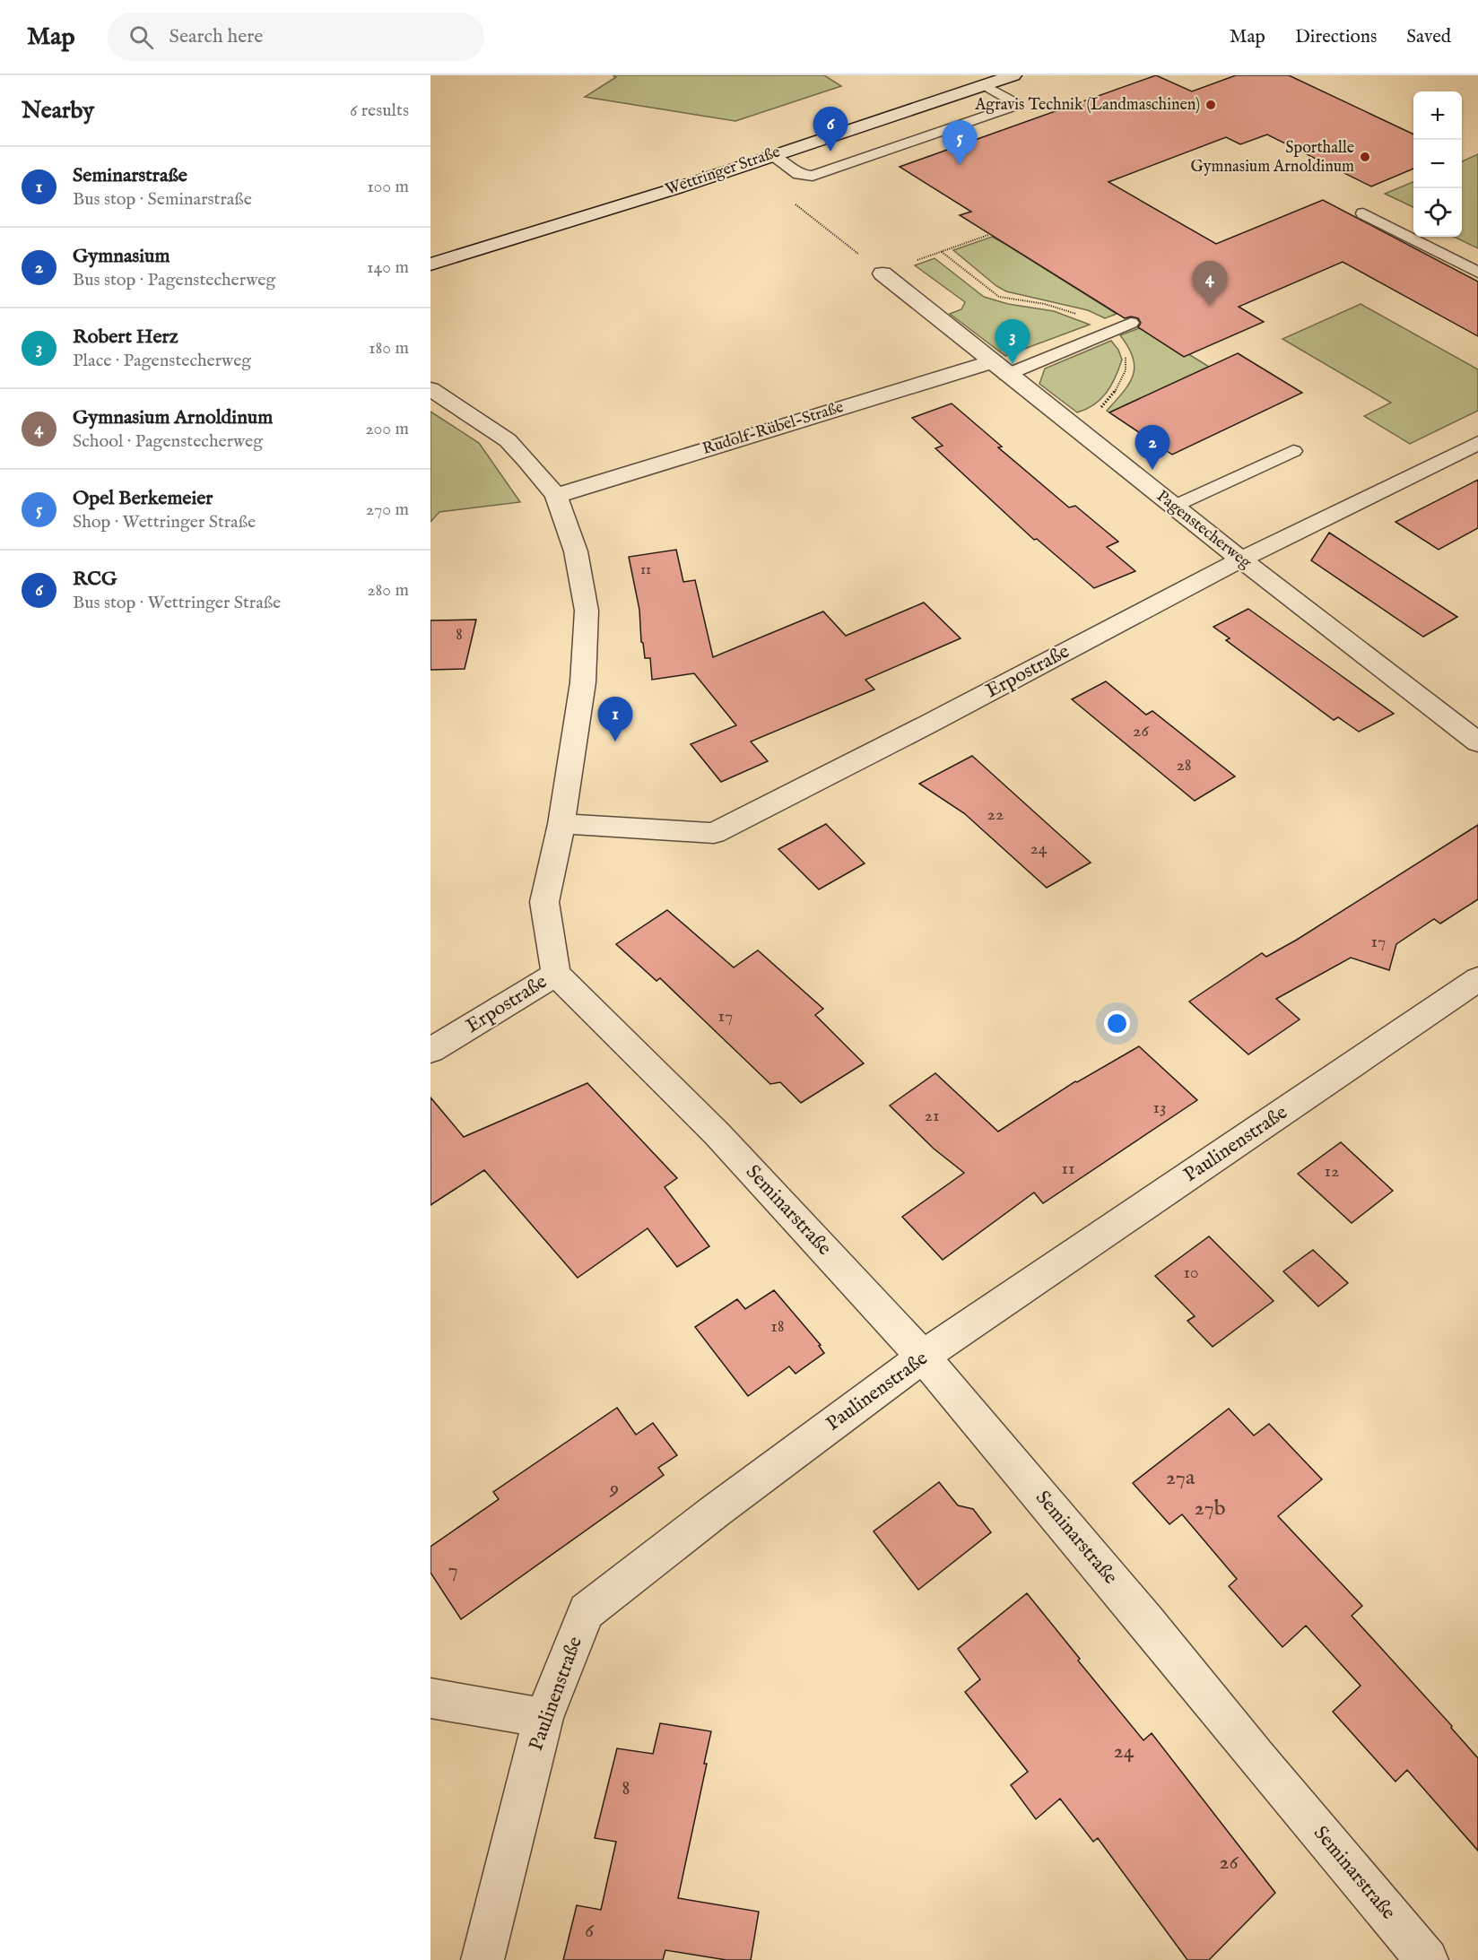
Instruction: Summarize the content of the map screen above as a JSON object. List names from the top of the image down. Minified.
{"streets":{"street":["Wettringer Straße","Rudolf-Rübel-Straße","Pagenstecherweg","Erpostraße","Paulinenstraße","Seminarstraße"]},"crossings":[["Rudolf-Rübel-Straße","Pagenstecherweg"],["Pagenstecherweg","Erpostraße"],["Erpostraße","Seminarstraße"],["Paulinenstraße","Seminarstraße"]],"places":["Agravis Technik (Landmaschinen)","Sporthalle Gymnasium Arnoldinum"],"house_numbers":["11","8","26","28","22","24","17","17","13","21","11","12","10","18","27a","9","27b","7","24","8","26","6"],"page":{"header":"Map","search":"Search here","nav":["Map","Directions","Saved"],"heading":["Nearby","6 results"],"map_buttons":["+","−"],"pins":["6","5","4","3","2","1"],"list":[{"mark":"1","name":"Seminarstraße","note":"Bus stop · Seminarstraße","value":"100 m"},{"mark":"2","name":"Gymnasium","note":"Bus stop · Pagenstecherweg","value":"140 m"},{"mark":"3","name":"Robert Herz","note":"Place · Pagenstecherweg","value":"180 m"},{"mark":"4","name":"Gymnasium Arnoldinum","note":"School · Pagenstecherweg","value":"200 m"},{"mark":"5","name":"Opel Berkemeier","note":"Shop · Wettringer Straße","value":"270 m"},{"mark":"6","name":"RCG","note":"Bus stop · Wettringer Straße","value":"280 m"}]}}
